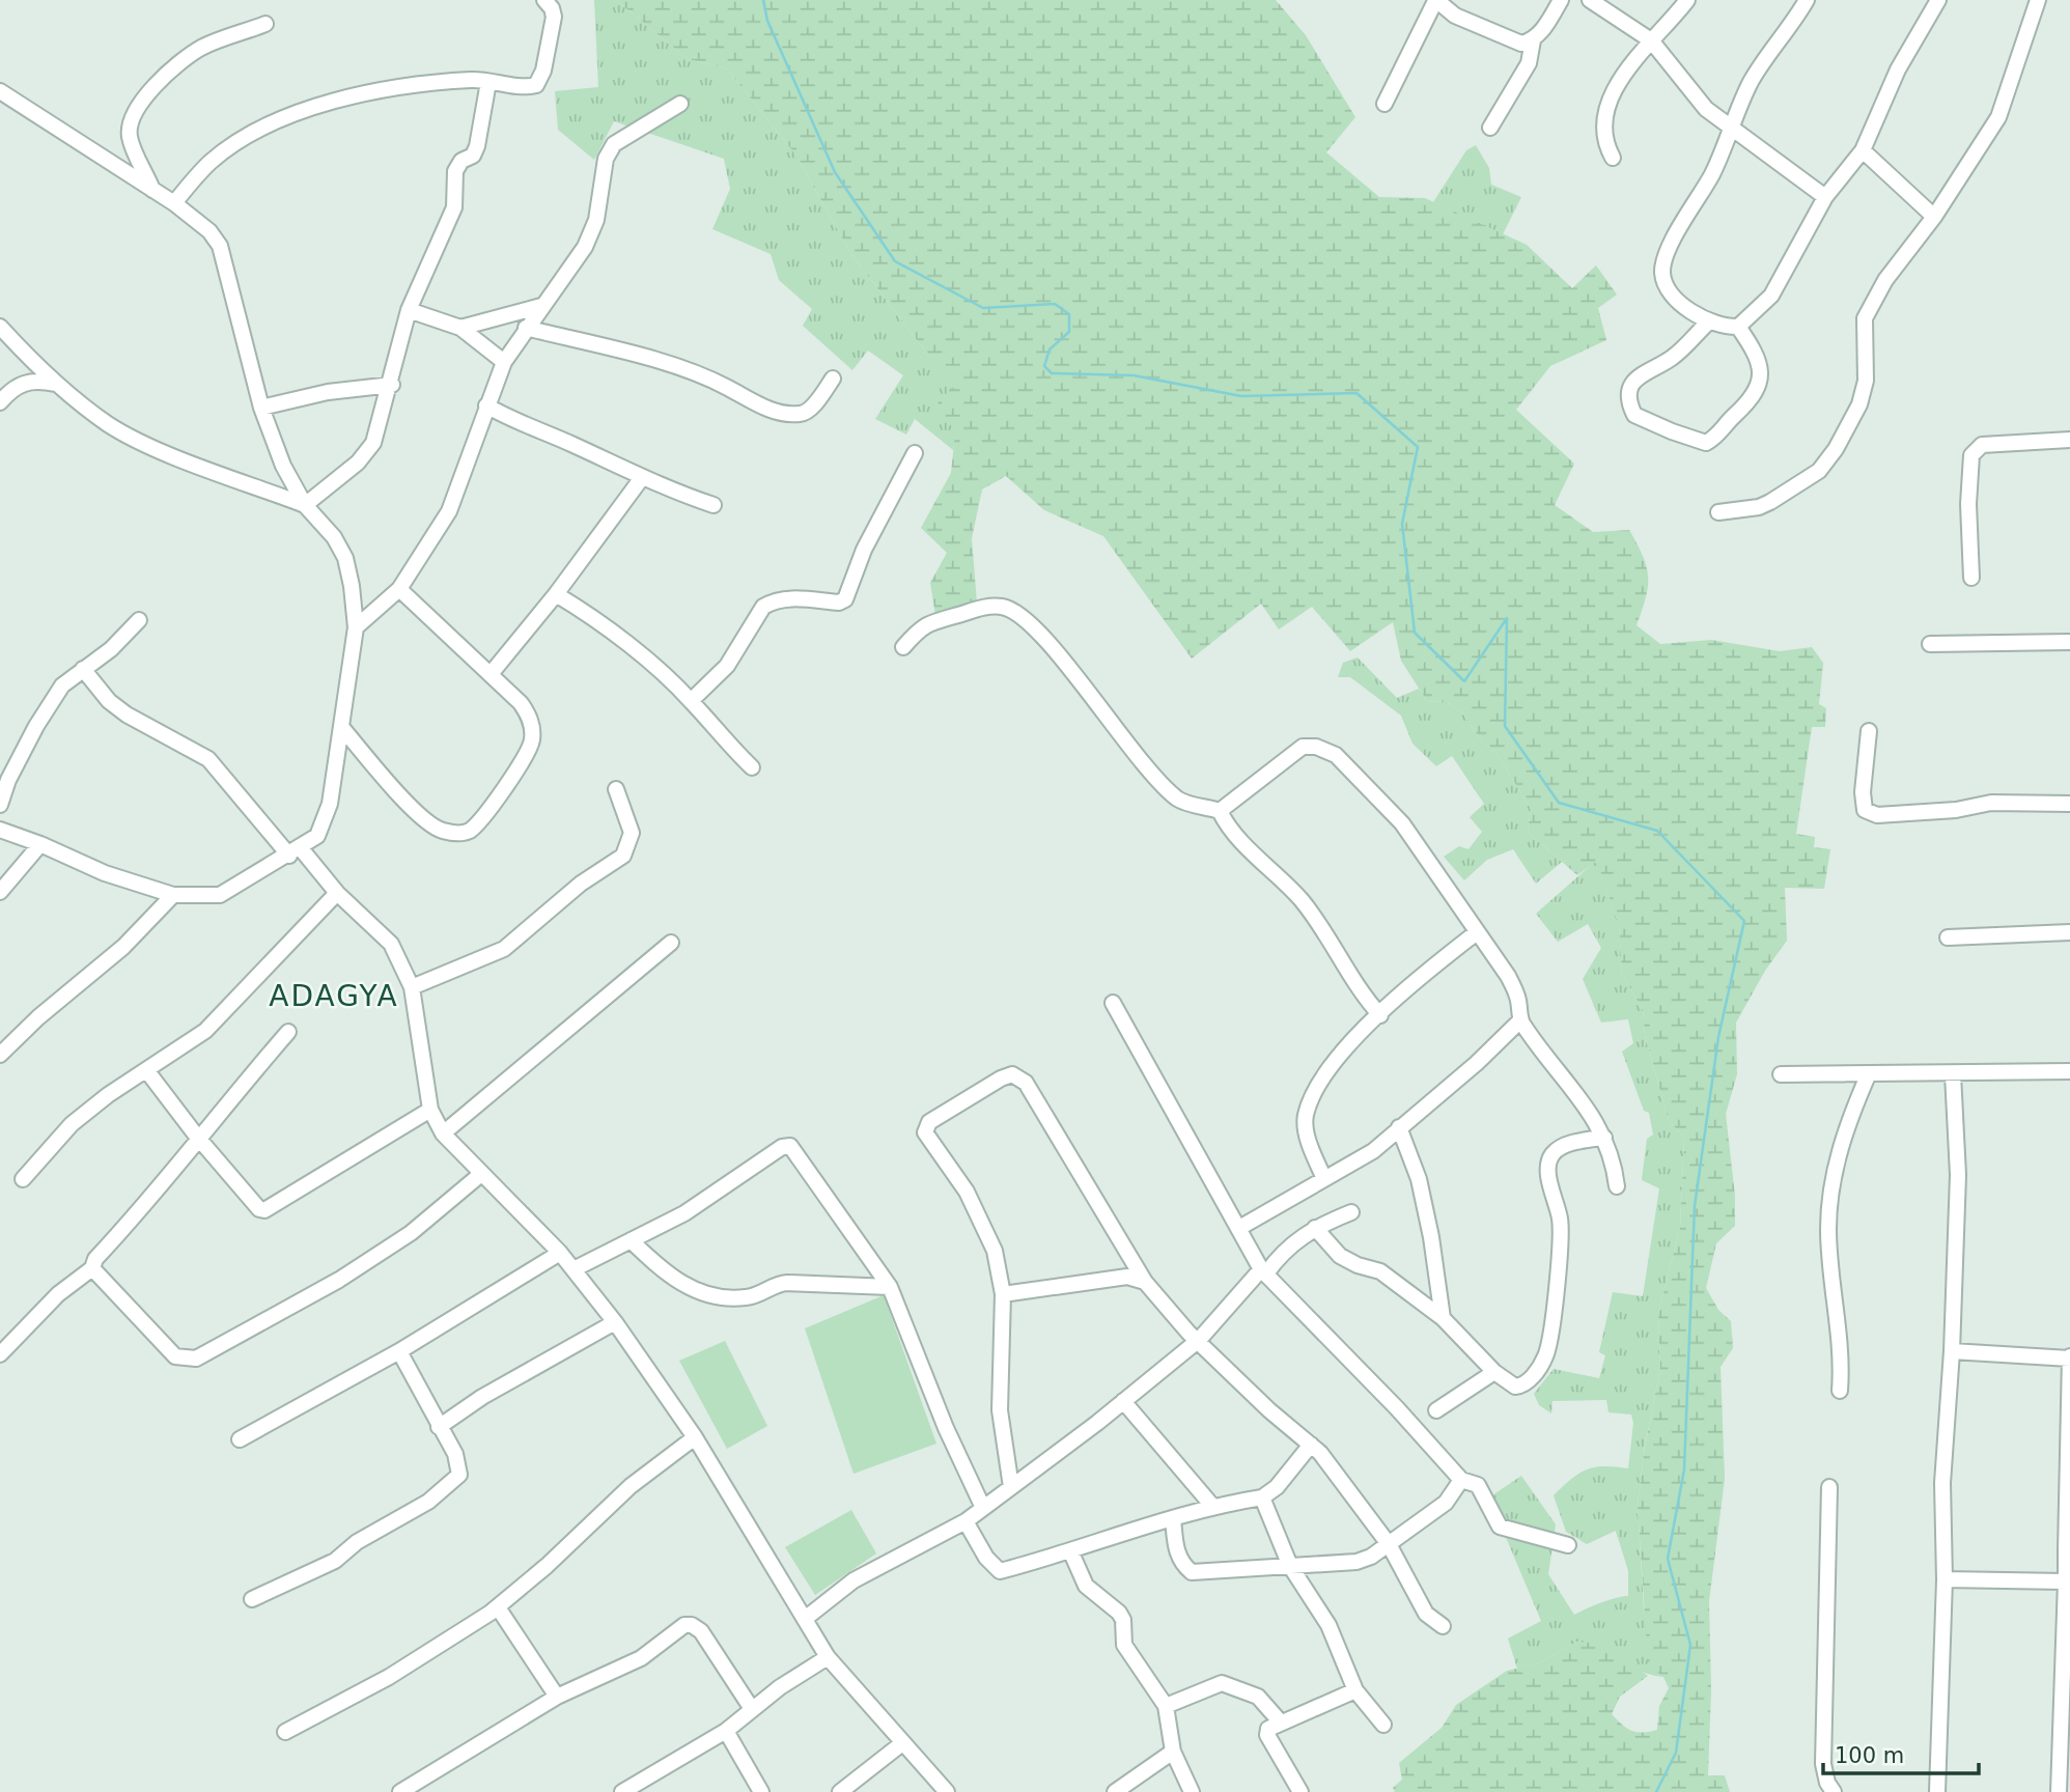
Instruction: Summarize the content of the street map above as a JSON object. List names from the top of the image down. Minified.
{"districts":["ADAGYA"],"scale_bar":"100 m"}
